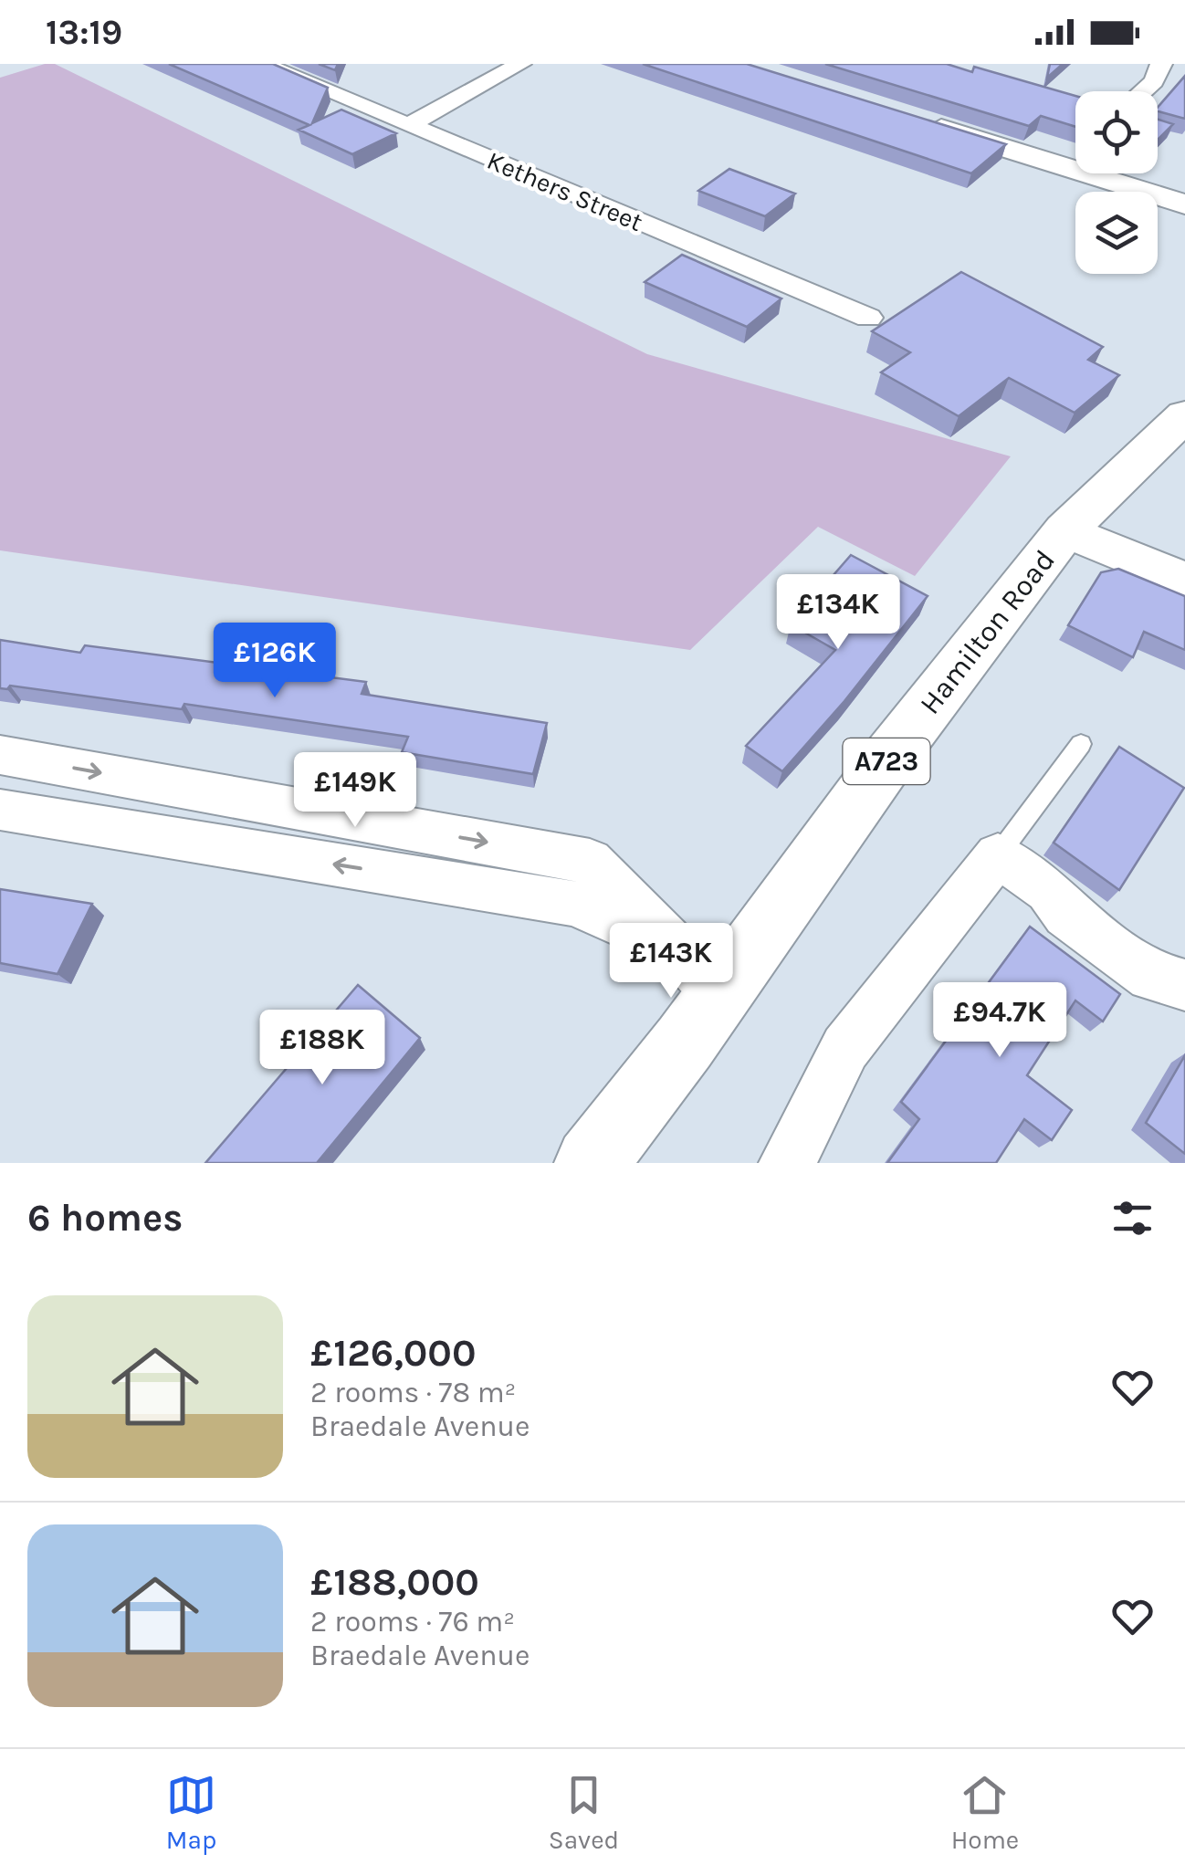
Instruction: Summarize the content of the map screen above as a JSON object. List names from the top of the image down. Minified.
{"streets":{"main road":["Hamilton Road","A723"],"street":["Kethers Street"]},"page":{"status":"13:19","price":["£134K","£126K","£149K","£143K","£94.7K","£188K"],"heading":"6 homes","list":[{"name":"£126,000","note":"2 rooms · 78 m² · Braedale Avenue"},{"name":"£188,000","note":"2 rooms · 76 m² · Braedale Avenue"}],"tabs":["Map","Saved","Home"]}}
